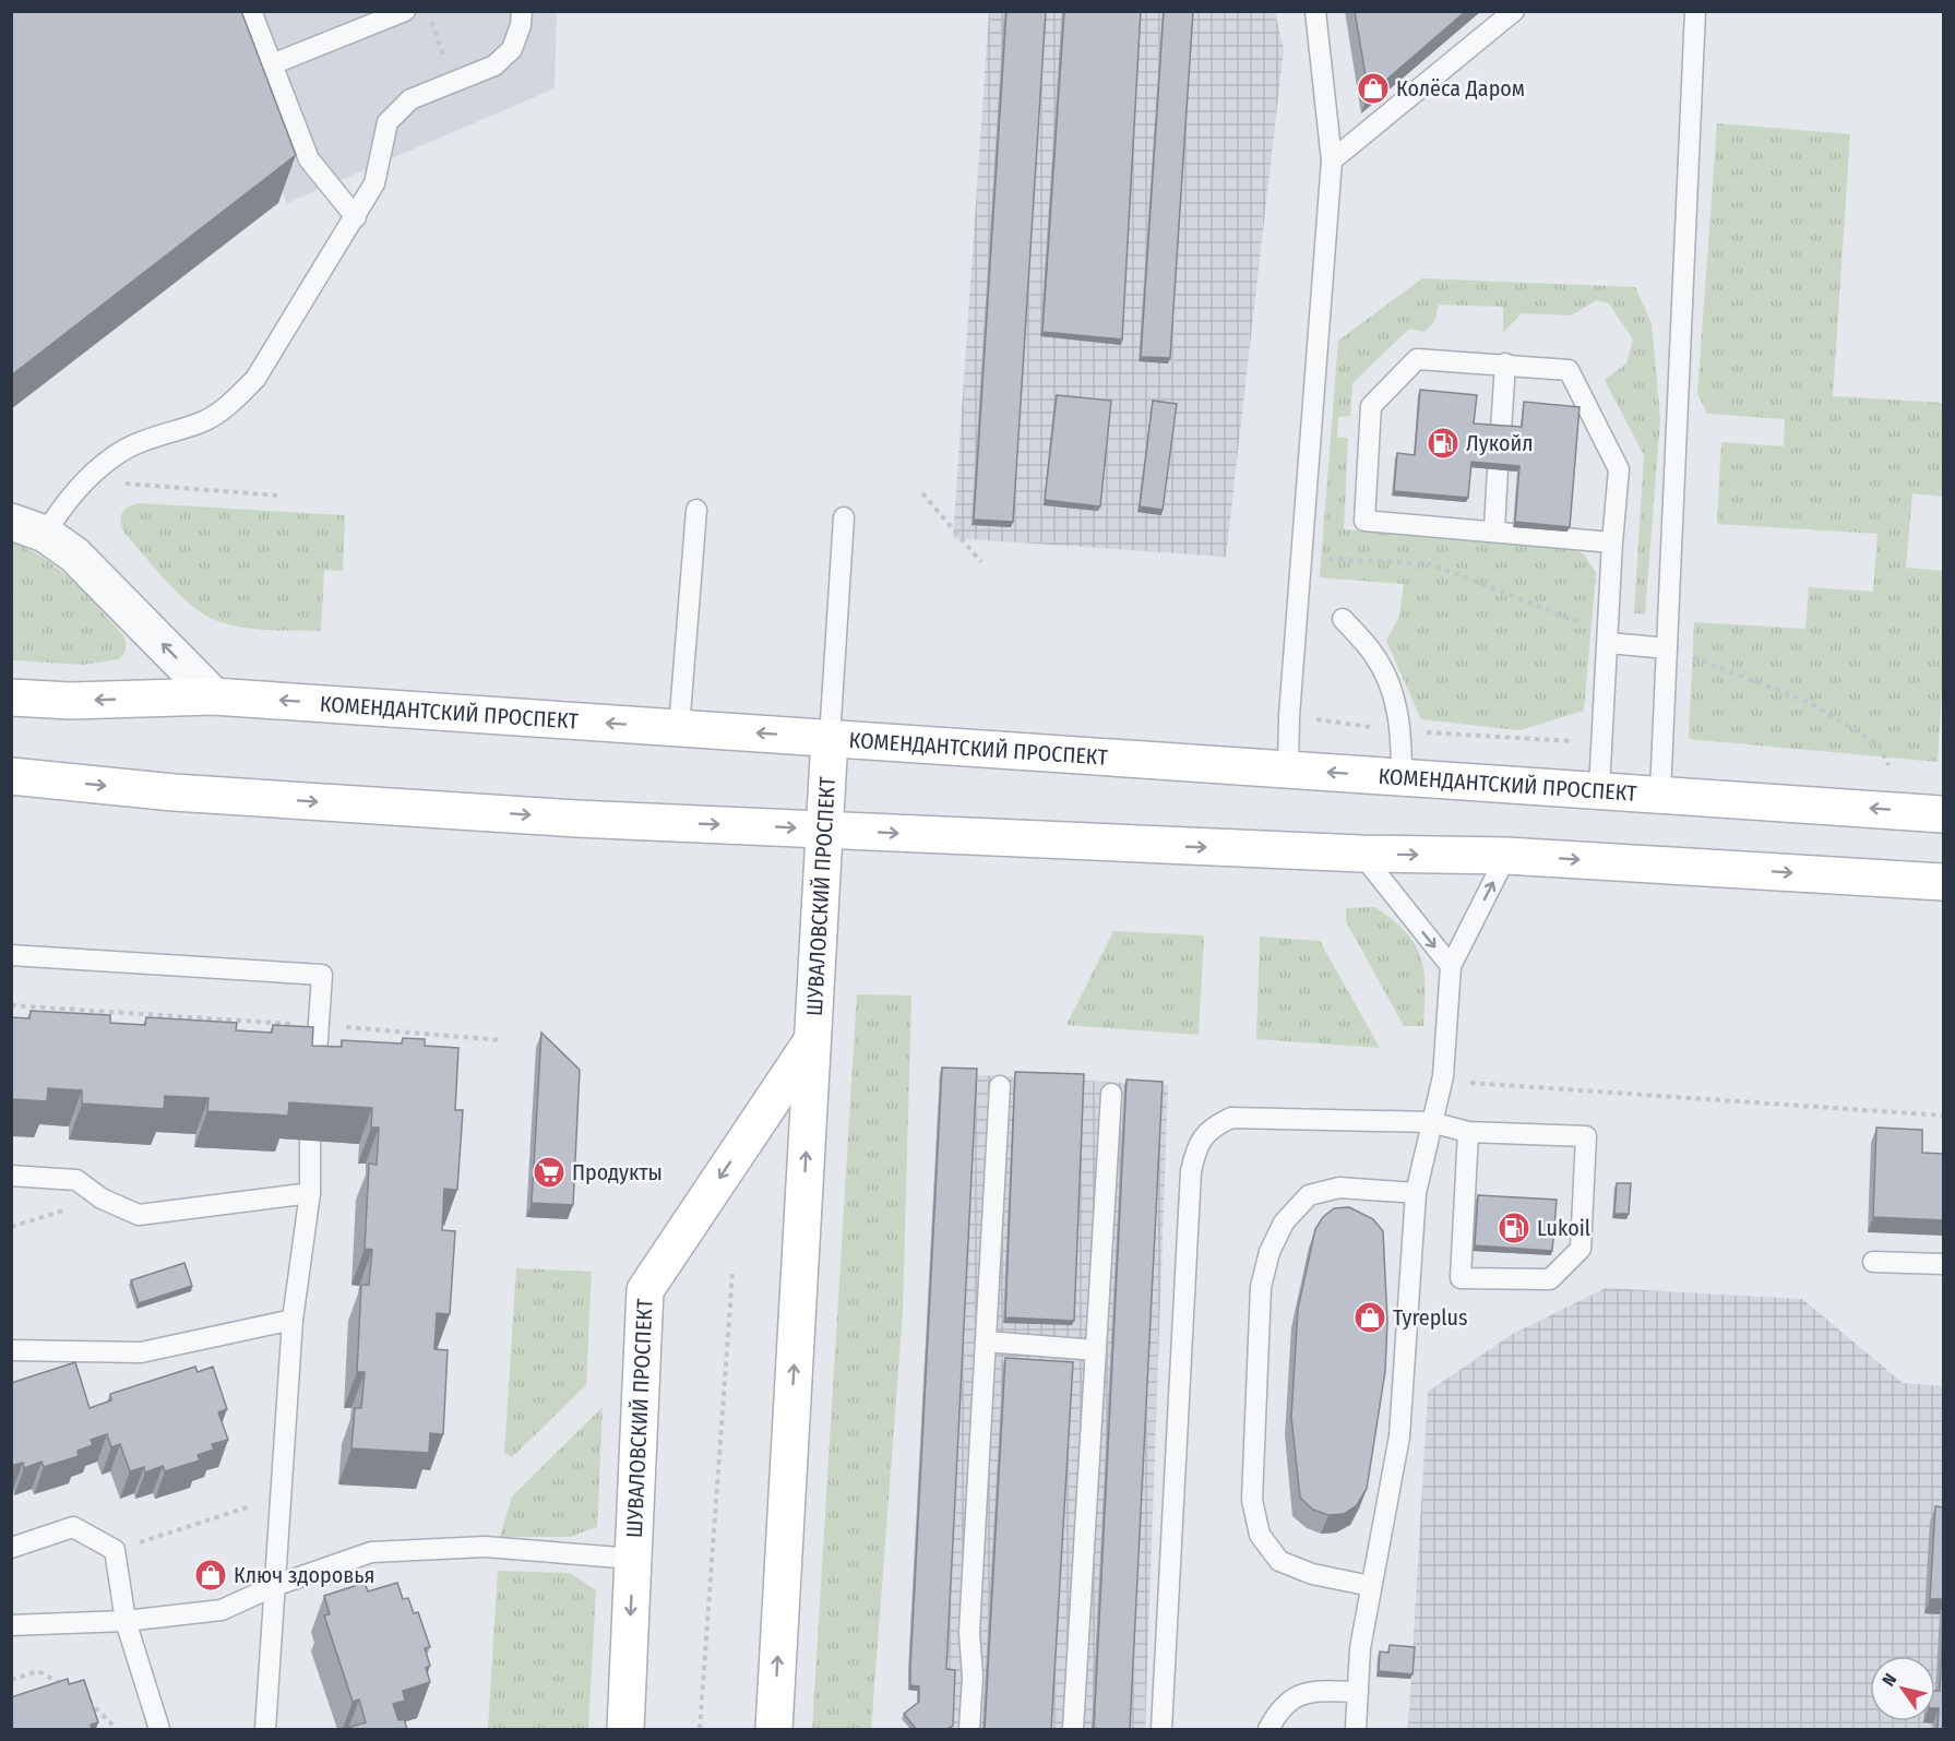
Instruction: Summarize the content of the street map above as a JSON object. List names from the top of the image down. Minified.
{"streets":{"main road":["КОМЕНДАНТСКИЙ ПРОСПЕКТ","ШУВАЛОВСКИЙ ПРОСПЕКТ"]},"crossings":[["КОМЕНДАНТСКИЙ ПРОСПЕКТ","ШУВАЛОВСКИЙ ПРОСПЕКТ"]],"places":{"shop":["Колёса Даром","Tyreplus","Ключ здоровья"],"fuel station":["Лукойл","Lukoil"],"supermarket":["Продукты"]},"north":"top left"}
